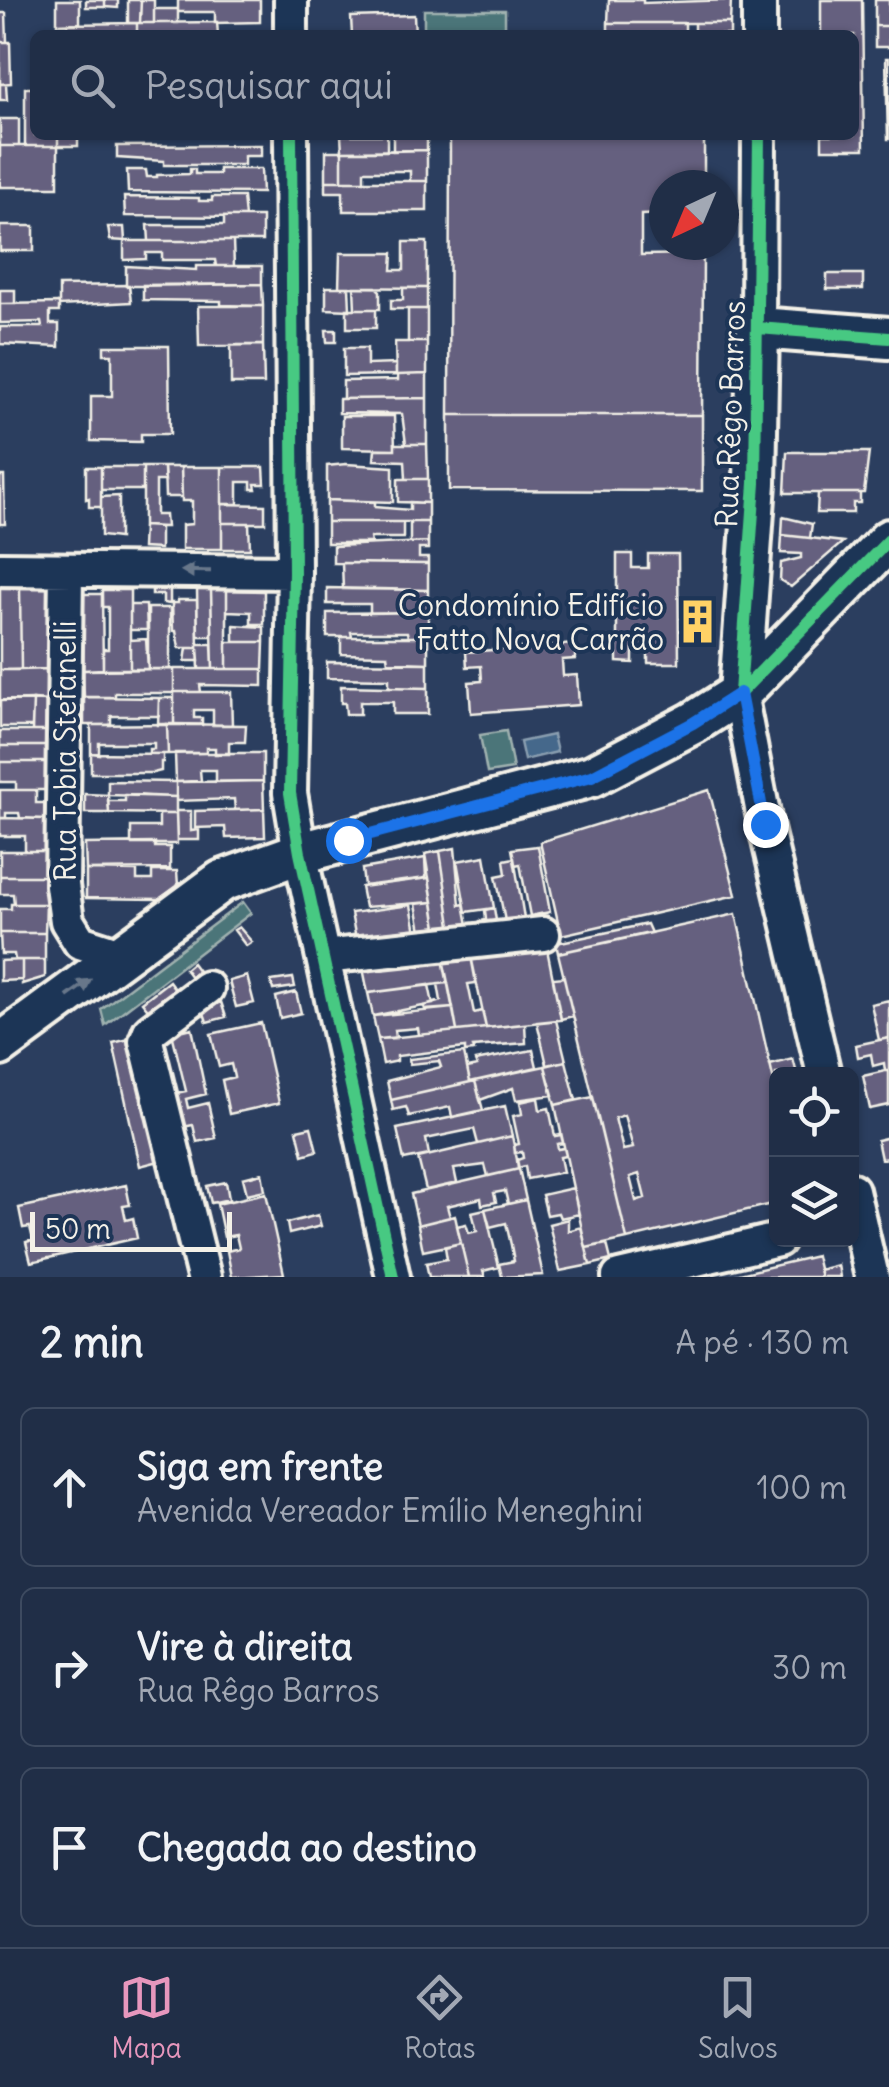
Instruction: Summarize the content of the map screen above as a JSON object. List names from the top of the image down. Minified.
{"streets":{"main road":["Rua Rêgo Barros"],"street":["Rua Tobia Stefanelli"]},"places":{"building":["Condomínio Edifício Fatto Nova Carrão"]},"scale_bar":"50 m","north":"bottom left","page":{"search":"Pesquisar aqui","scale":"50 m","heading":["2 min","A pé · 130 m"],"list":[["Siga em frente","Avenida Vereador Emílio Meneghini","100 m"],["Vire à direita","Rua Rêgo Barros","30 m"],"Chegada ao destino"],"nav":["Mapa","Rotas","Salvos"]}}
